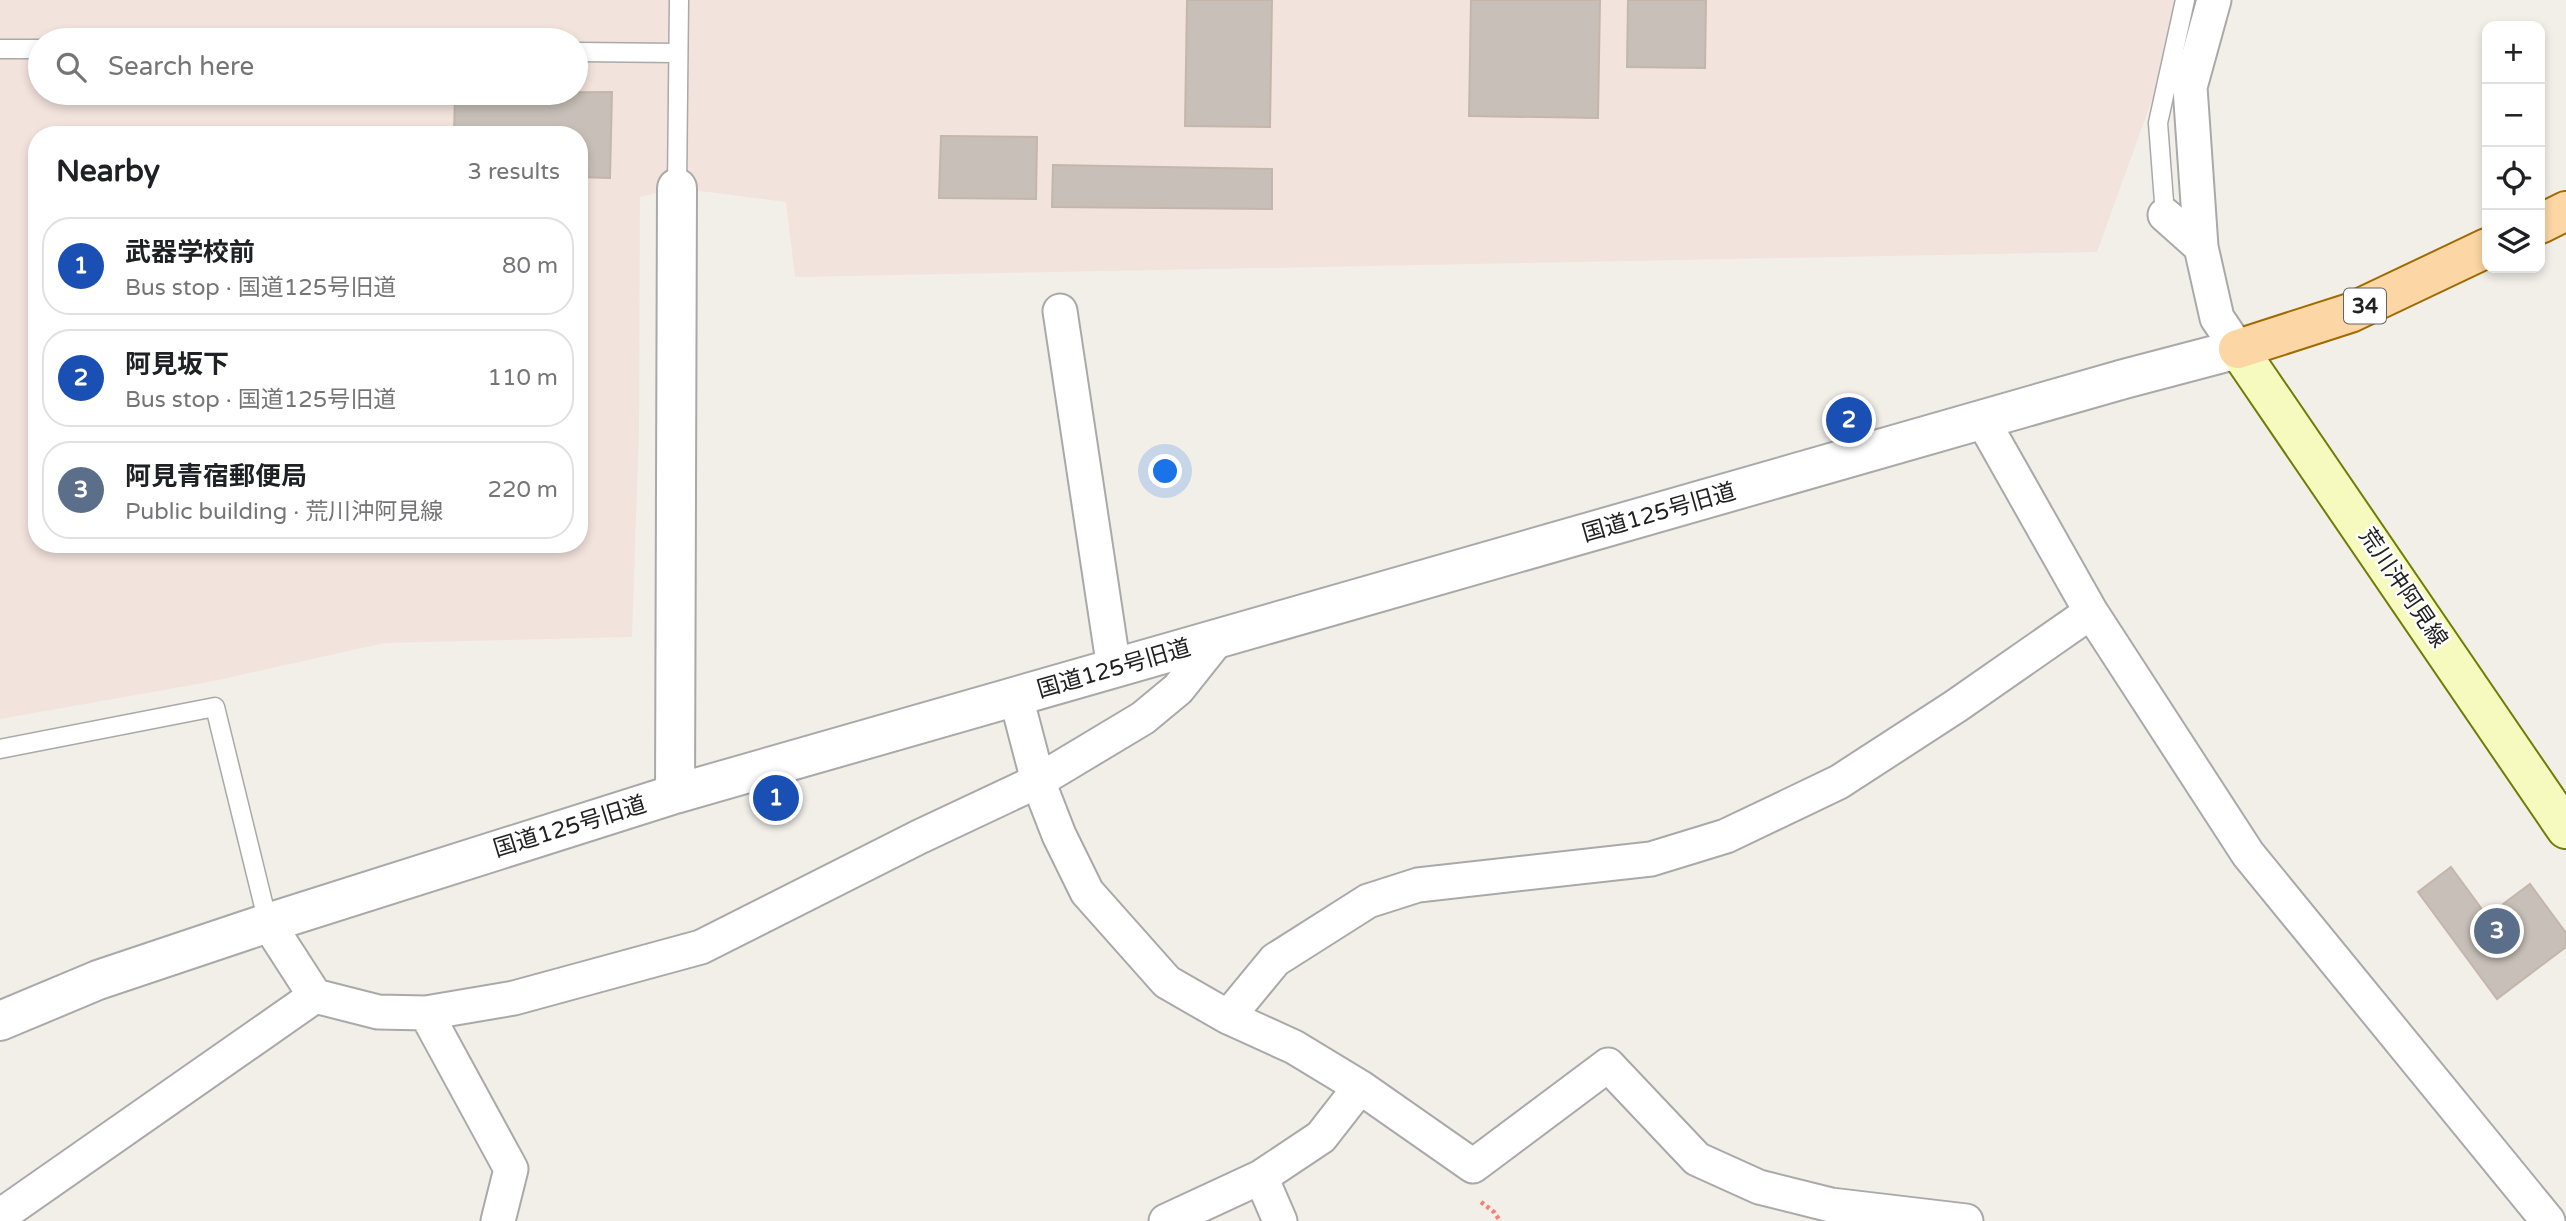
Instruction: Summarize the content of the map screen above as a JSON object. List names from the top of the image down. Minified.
{"streets":{"main road":["34","荒川沖阿見線"],"street":["国道125号旧道"]},"crossings":[["34","国道125号旧道"],["34","荒川沖阿見線"],["国道125号旧道","荒川沖阿見線"]],"page":{"map_buttons":["+","−"],"search":"Search here","heading":["Nearby","3 results"],"list":[{"mark":"1","name":"武器学校前","note":"Bus stop · 国道125号旧道","value":"80 m"},{"mark":"2","name":"阿見坂下","note":"Bus stop · 国道125号旧道","value":"110 m"},{"mark":"3","name":"阿見青宿郵便局","note":"Public building · 荒川沖阿見線","value":"220 m"}],"pins":["2","1","3"]}}
